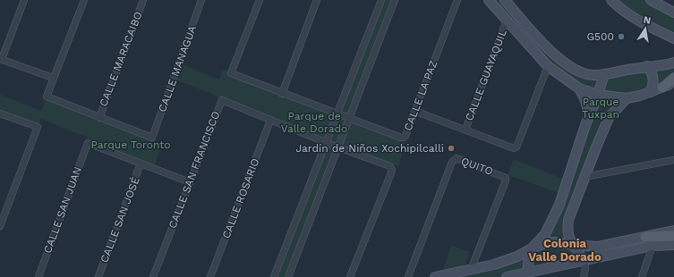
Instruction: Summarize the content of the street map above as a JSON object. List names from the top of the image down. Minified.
{"streets":{"street":["CALLE MARACAIBO","CALLE MANAGUA","CALLE GUAYAQUIL","CALLE LA PAZ","QUITO","CALLE SAN FRANCISCO","CALLE ROSARIO","CALLE SAN JUAN","CALLE SAN JOSÉ"]},"crossings":[["CALLE MARACAIBO","CALLE MANAGUA"],["CALLE SAN FRANCISCO","CALLE ROSARIO"],["CALLE SAN JUAN","CALLE SAN JOSÉ"]],"districts":["Colonia Valle Dorado"],"parks":["Parque Tuxpan","Parque de Valle Dorado","Parque Toronto"],"places":["G500","Jardín de Niños Xochipilcalli"],"north":"top"}
